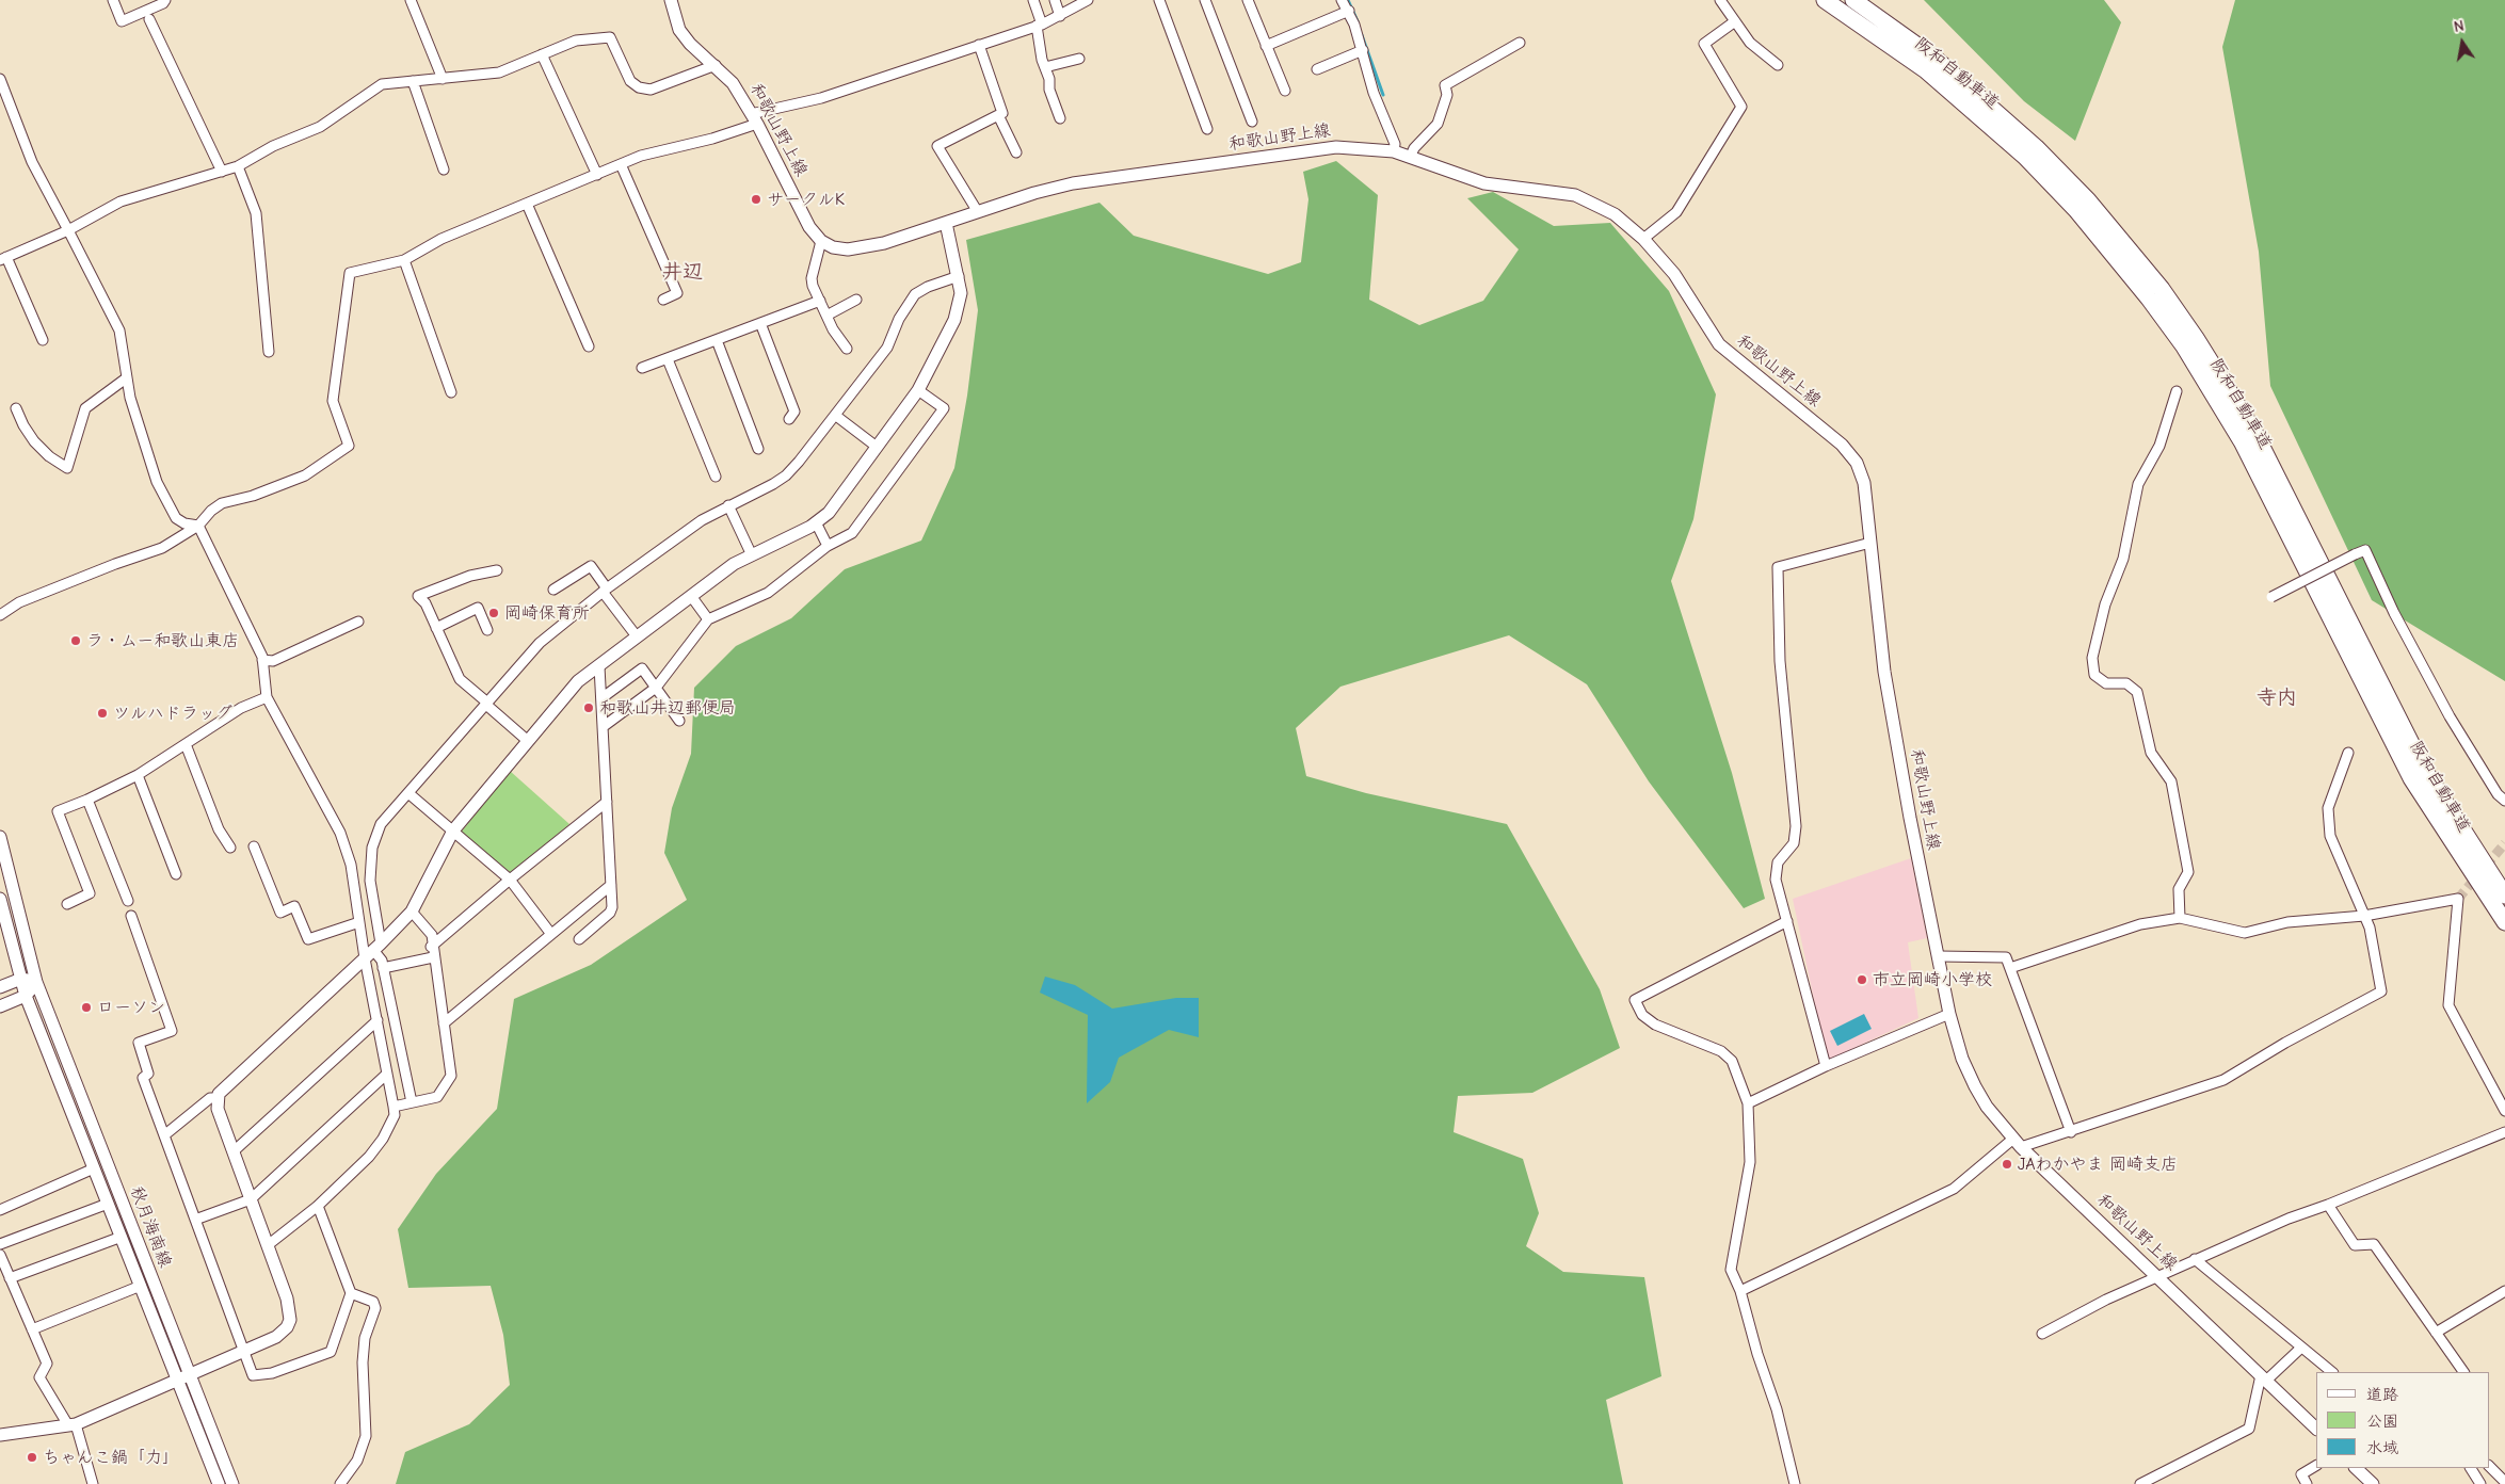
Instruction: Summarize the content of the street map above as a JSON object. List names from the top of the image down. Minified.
{"streets":{"highway":["阪和自動車道"],"main road":["和歌山野上線","秋月海南線"]},"districts":["井辺","寺内"],"places":["サークルK","岡崎保育所","ラ・ムー和歌山東店","和歌山井辺郵便局","ツルハドラッグ","市立岡崎小学校","ローソン","JAわかやま 岡崎支店","ちゃんこ鍋「力」"],"legend":["道路","公園","水域"],"north":"top"}
